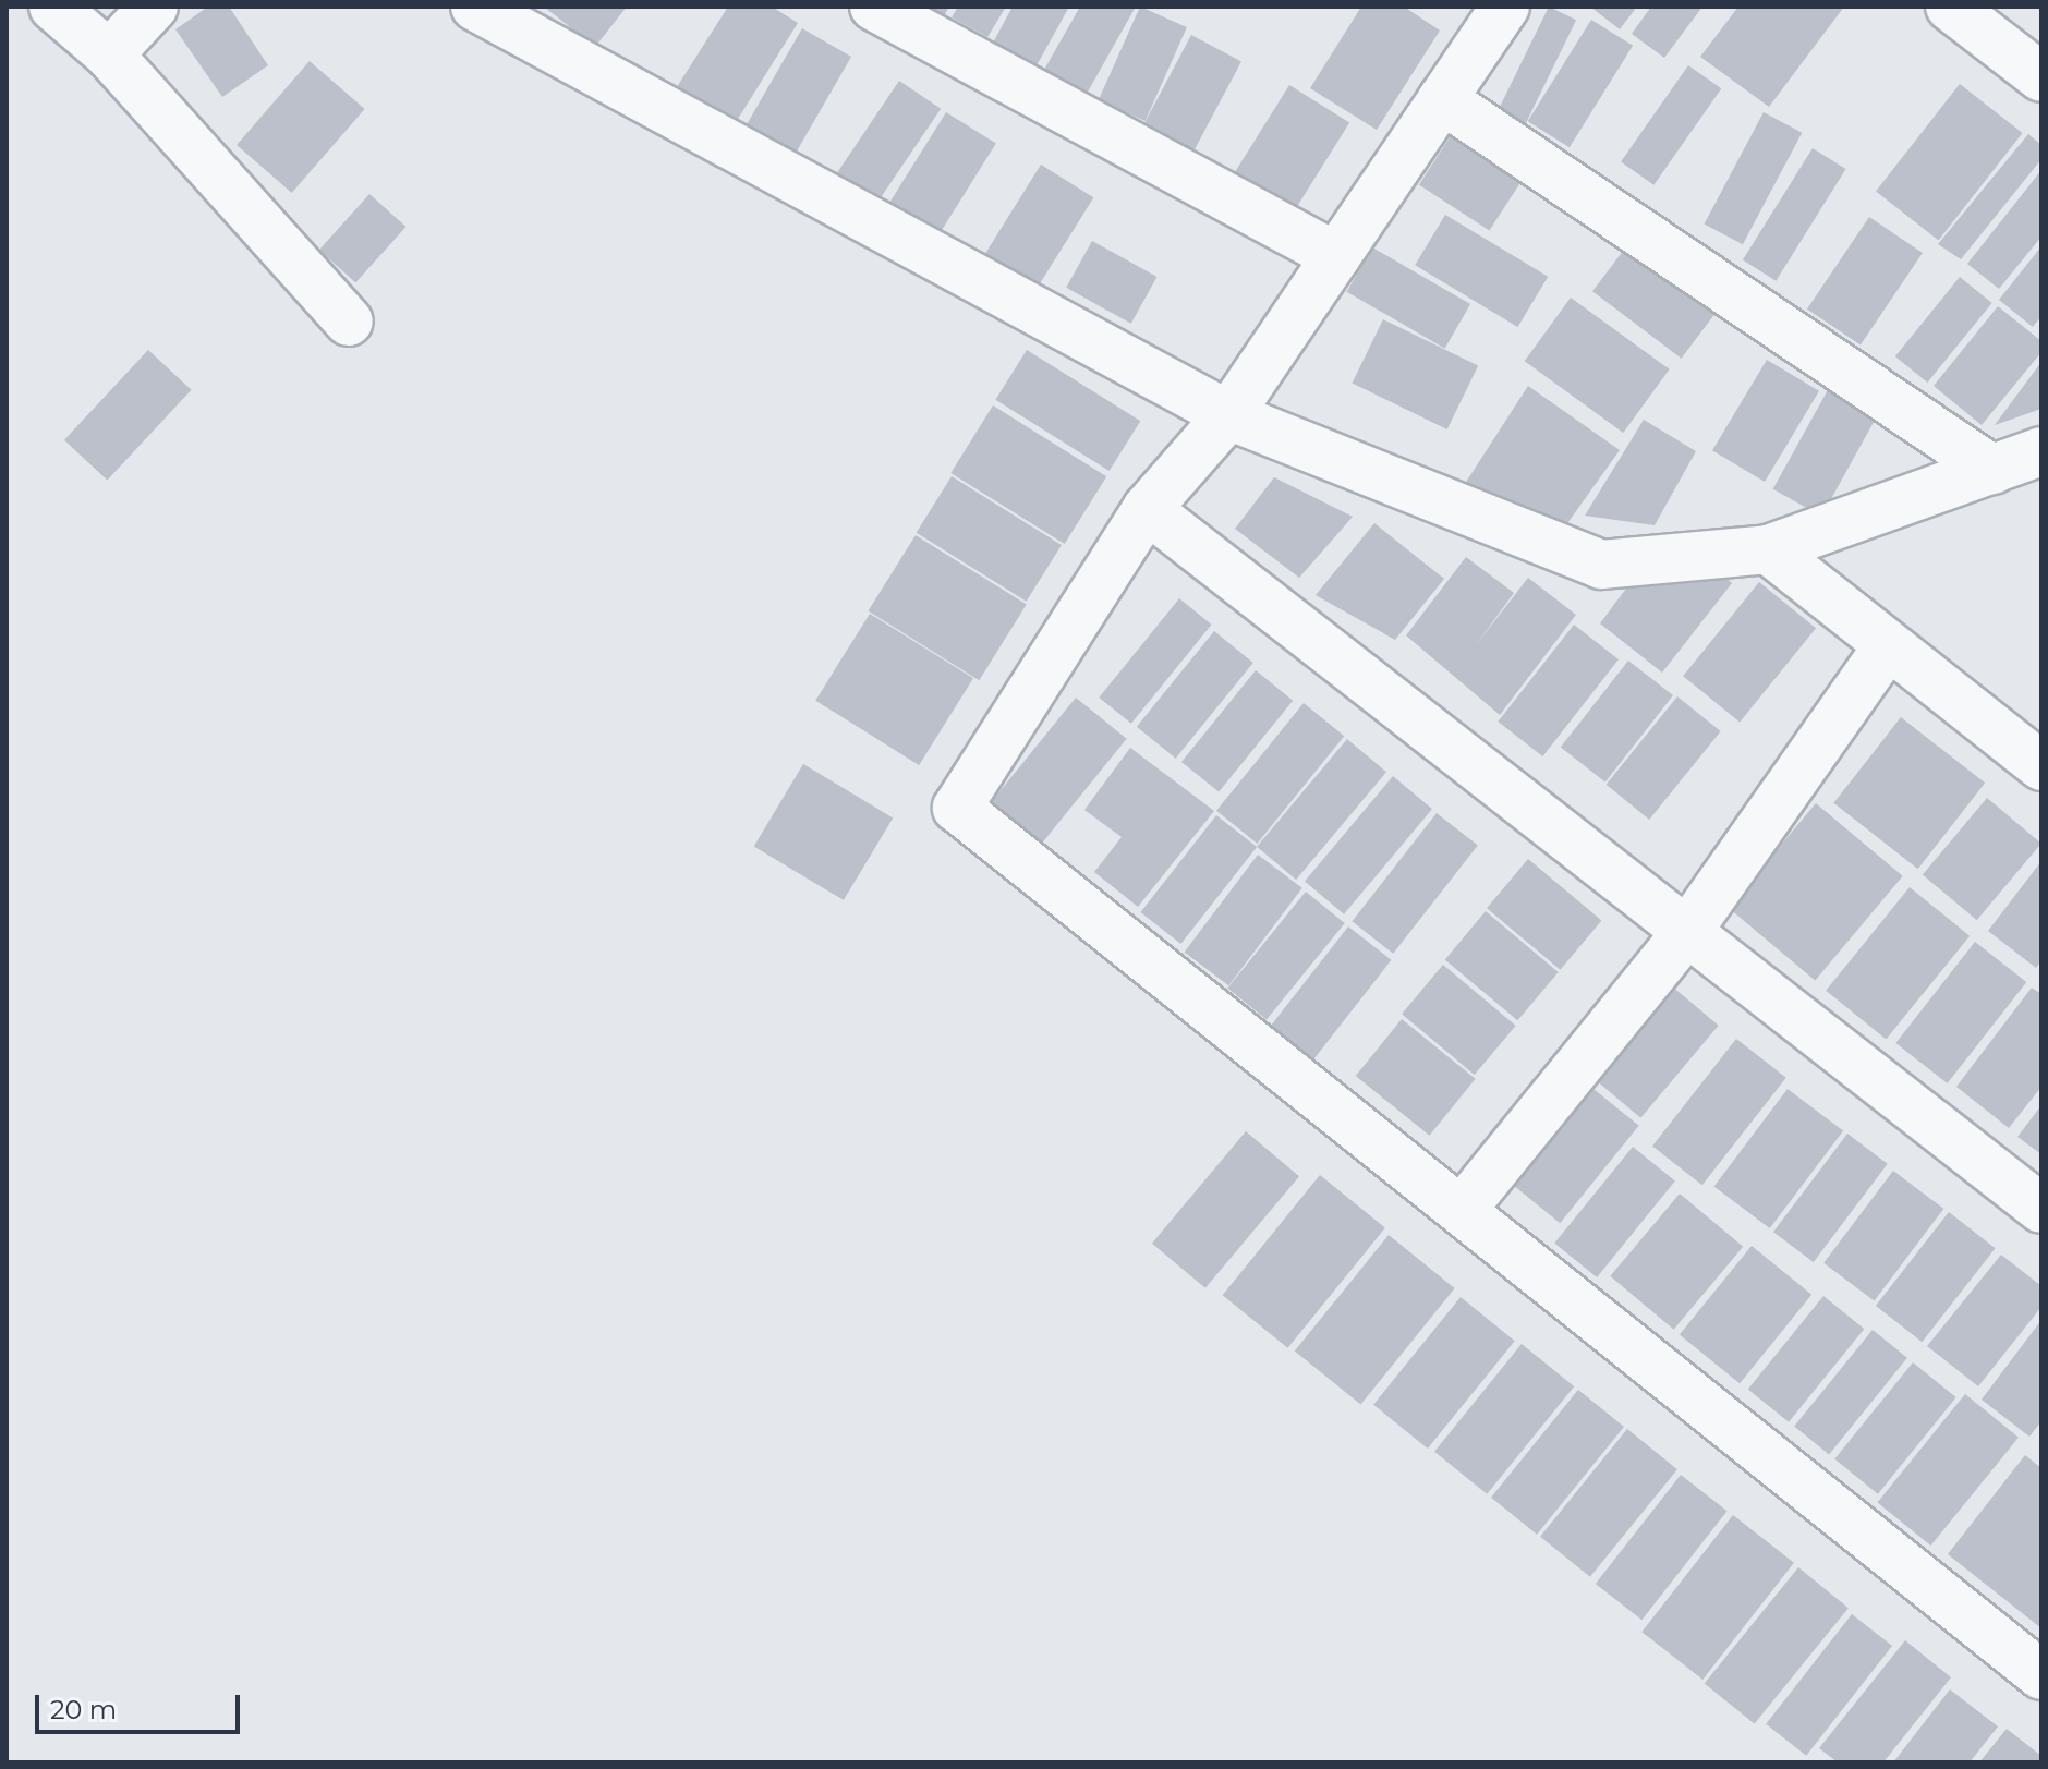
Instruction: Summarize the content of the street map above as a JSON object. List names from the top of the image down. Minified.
{"scale_bar":"20 m"}
